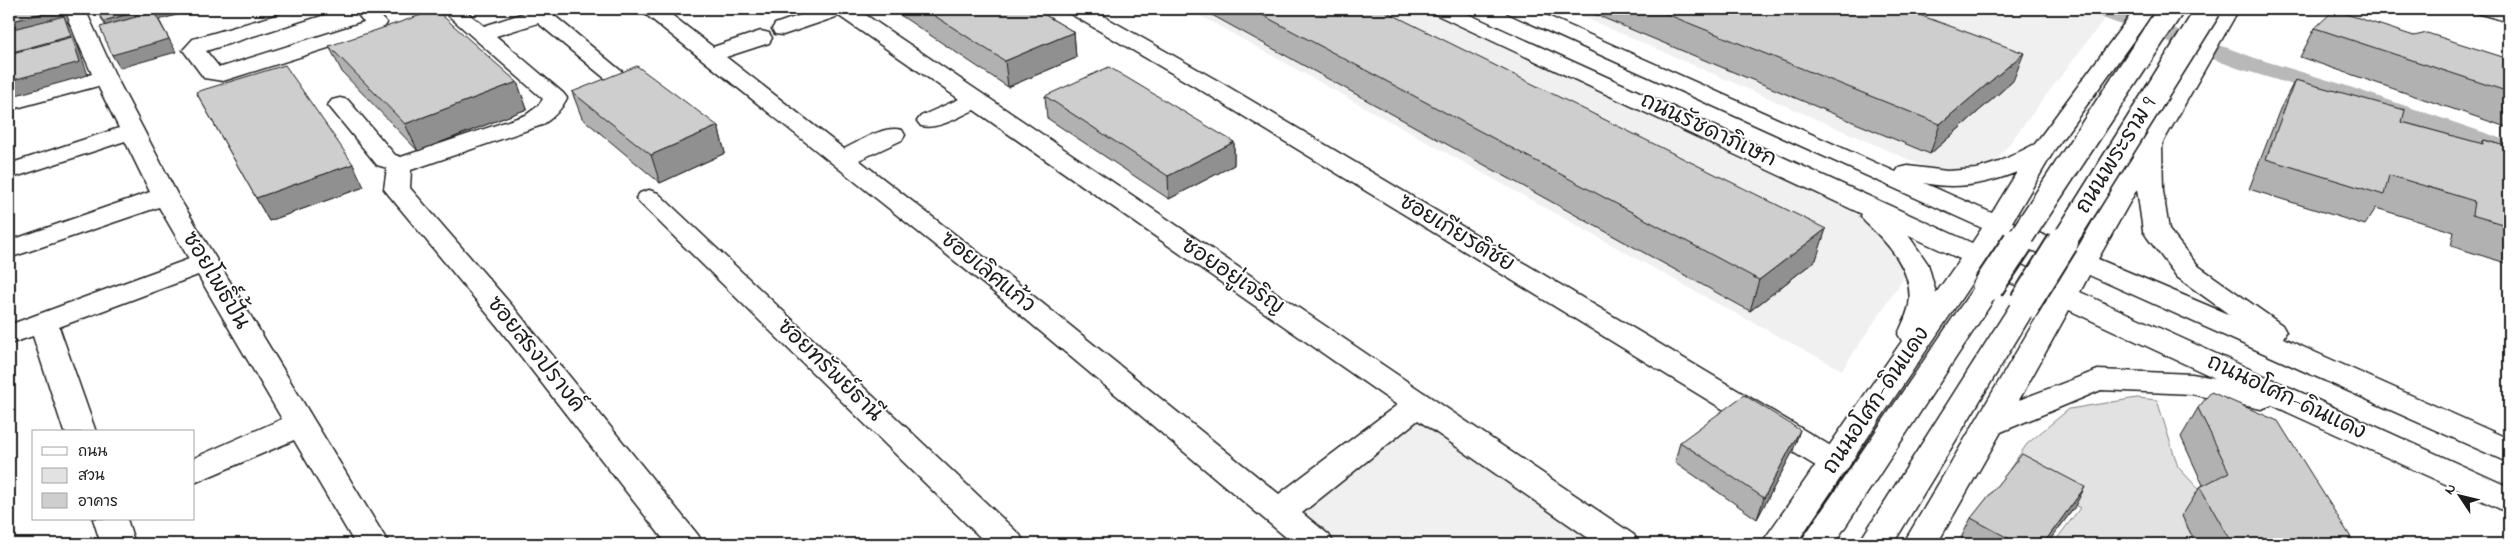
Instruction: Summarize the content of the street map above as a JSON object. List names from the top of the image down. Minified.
{"streets":{"street":["ถนนรัชดาภิเษก","ถนนพระราม 9","ซอยเกียรติชัย","ซอยเลิศแก้ว","ซอยอยู่เจริญ","ซอยโพธิ์ปั้น","ซอยสรงปรางค์","ซอยทรัพย์ธานี","ถนนอโศก-ดินแดง"]},"crossings":[["ถนนรัชดาภิเษก","ถนนอโศก-ดินแดง"],["ถนนพระราม 9","ถนนอโศก-ดินแดง"],["ซอยเกียรติชัย","ถนนอโศก-ดินแดง"]],"legend":["ถนน","สวน","อาคาร"],"north":"top left"}
